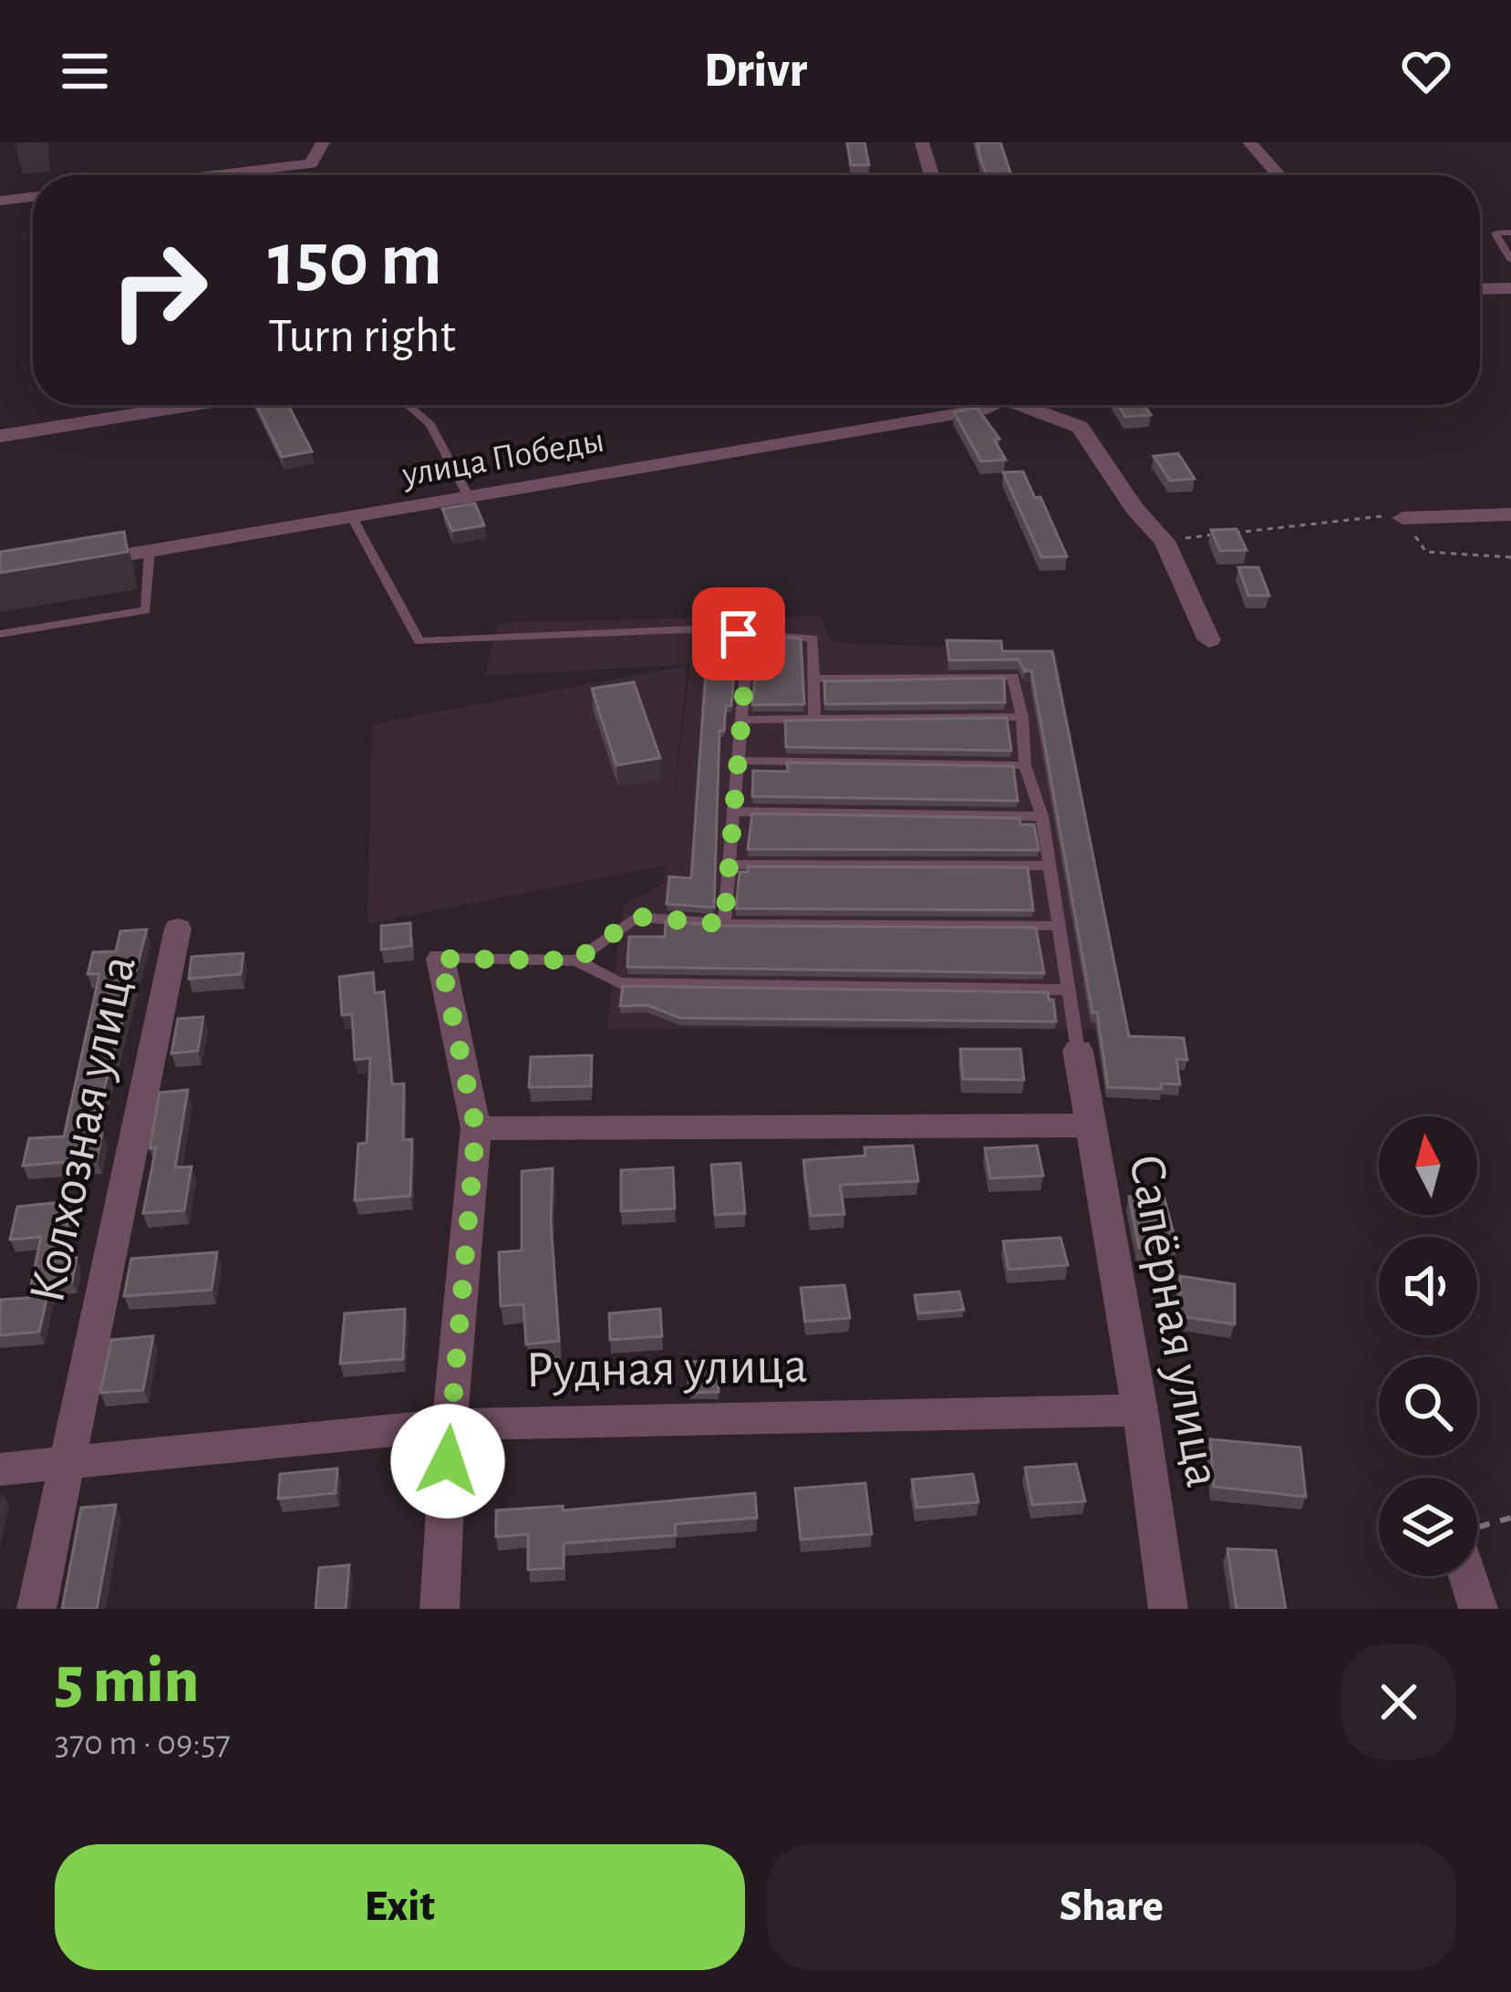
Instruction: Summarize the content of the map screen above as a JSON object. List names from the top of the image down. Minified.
{"streets":{"street":["улица Победы","Колхозная улица","Сапёрная улица","Рудная улица"]},"crossings":[["Колхозная улица","Рудная улица"],["Сапёрная улица","Рудная улица"]],"north":"top","page":{"header":"Drivr","turn":["150 m","Turn right"],"heading":["5 min","370 m · 09:57"],"buttons":["Exit","Share"]}}
